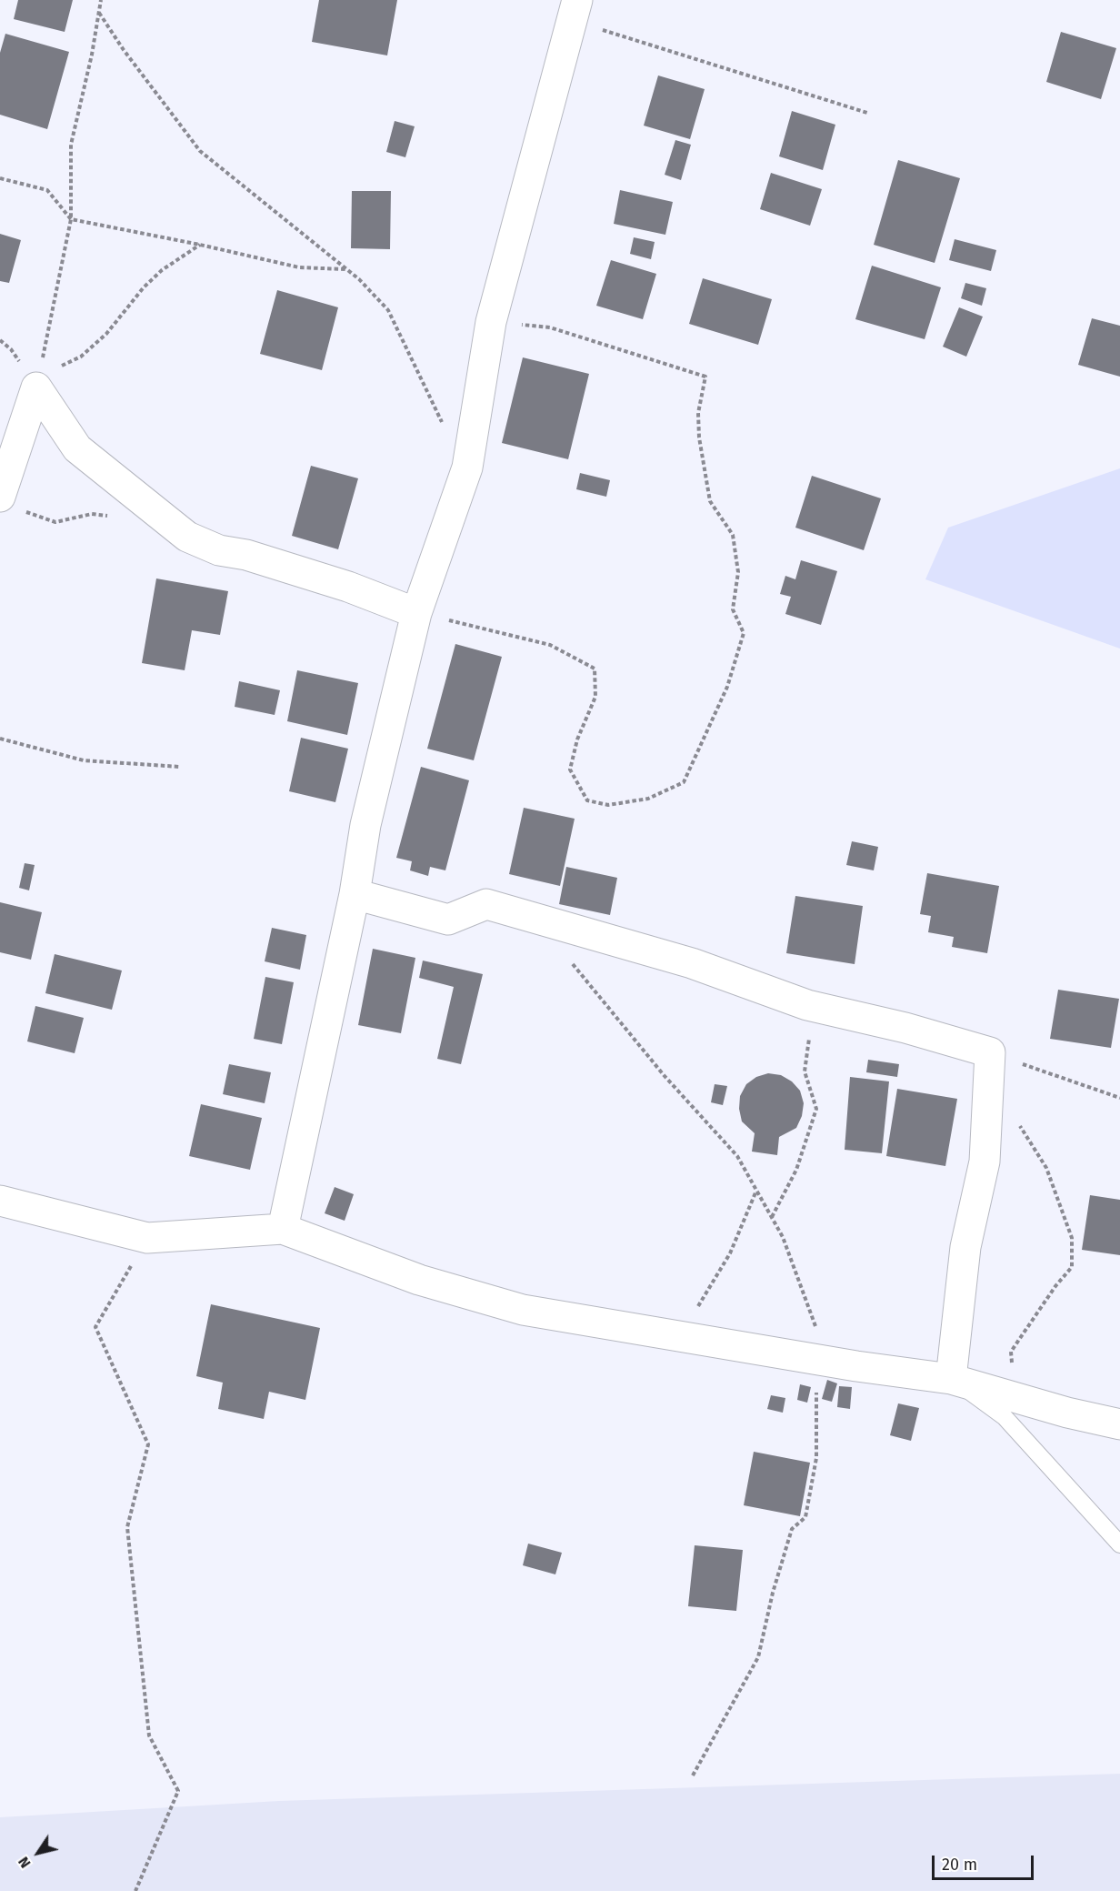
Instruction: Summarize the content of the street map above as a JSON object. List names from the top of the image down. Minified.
{"scale_bar":"20 m","north":"bottom left"}
